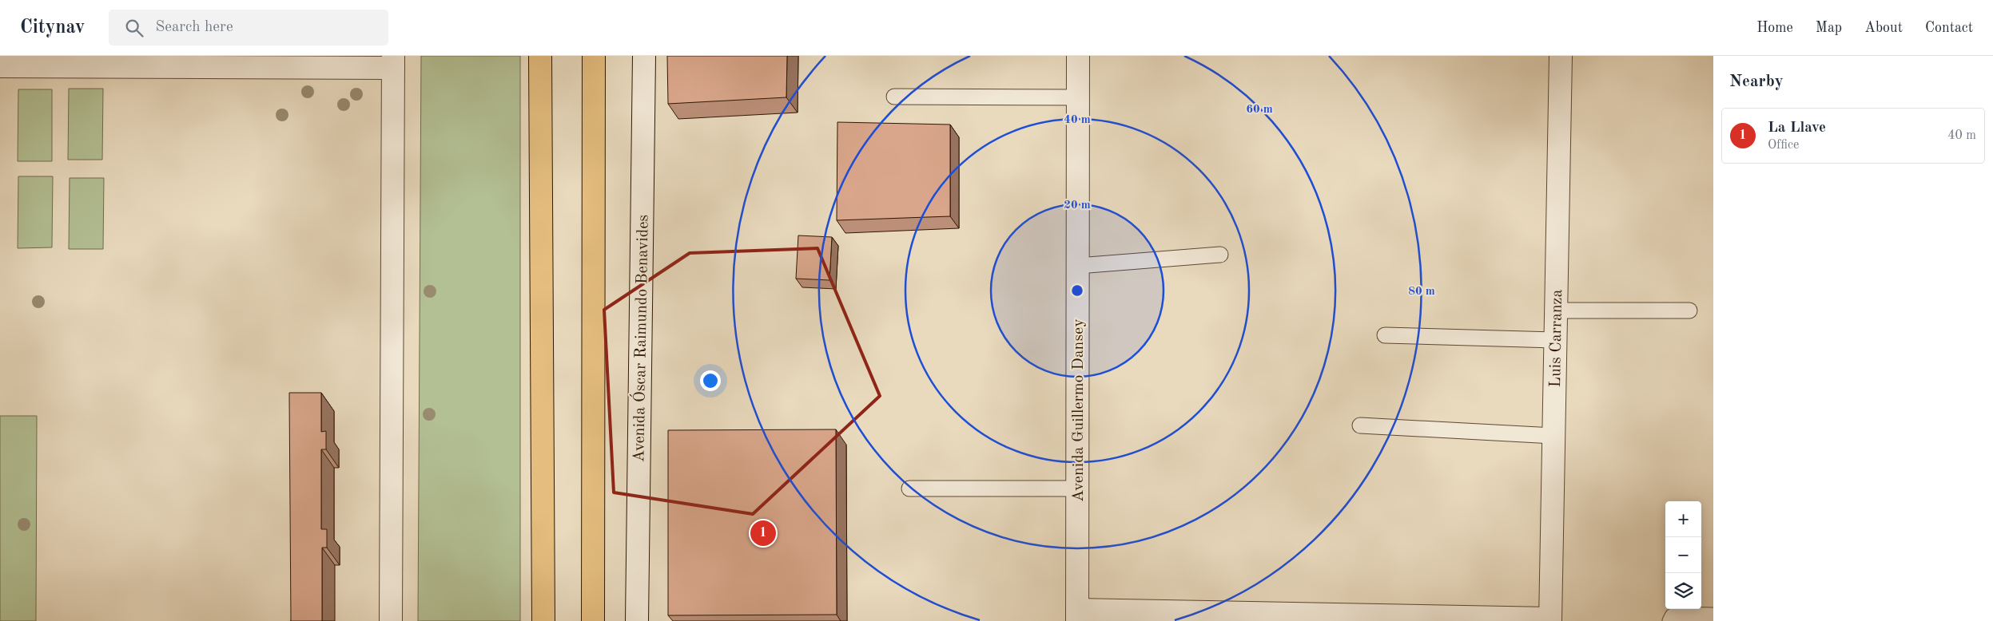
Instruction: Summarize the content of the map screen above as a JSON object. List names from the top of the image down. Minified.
{"streets":{"street":["Avenida Óscar Raimundo Benavides","Luis Carranza","Avenida Guillermo Dansey"]},"page":{"header":"Citynav","search":"Search here","nav":["Home","Map","About","Contact"],"heading":"Nearby","list":[{"mark":"1","name":"La Llave","note":"Office","value":"40 m"}],"map_buttons":["+","−"],"pins":"1"},"rings":["60 m","40 m","20 m","80 m"]}
